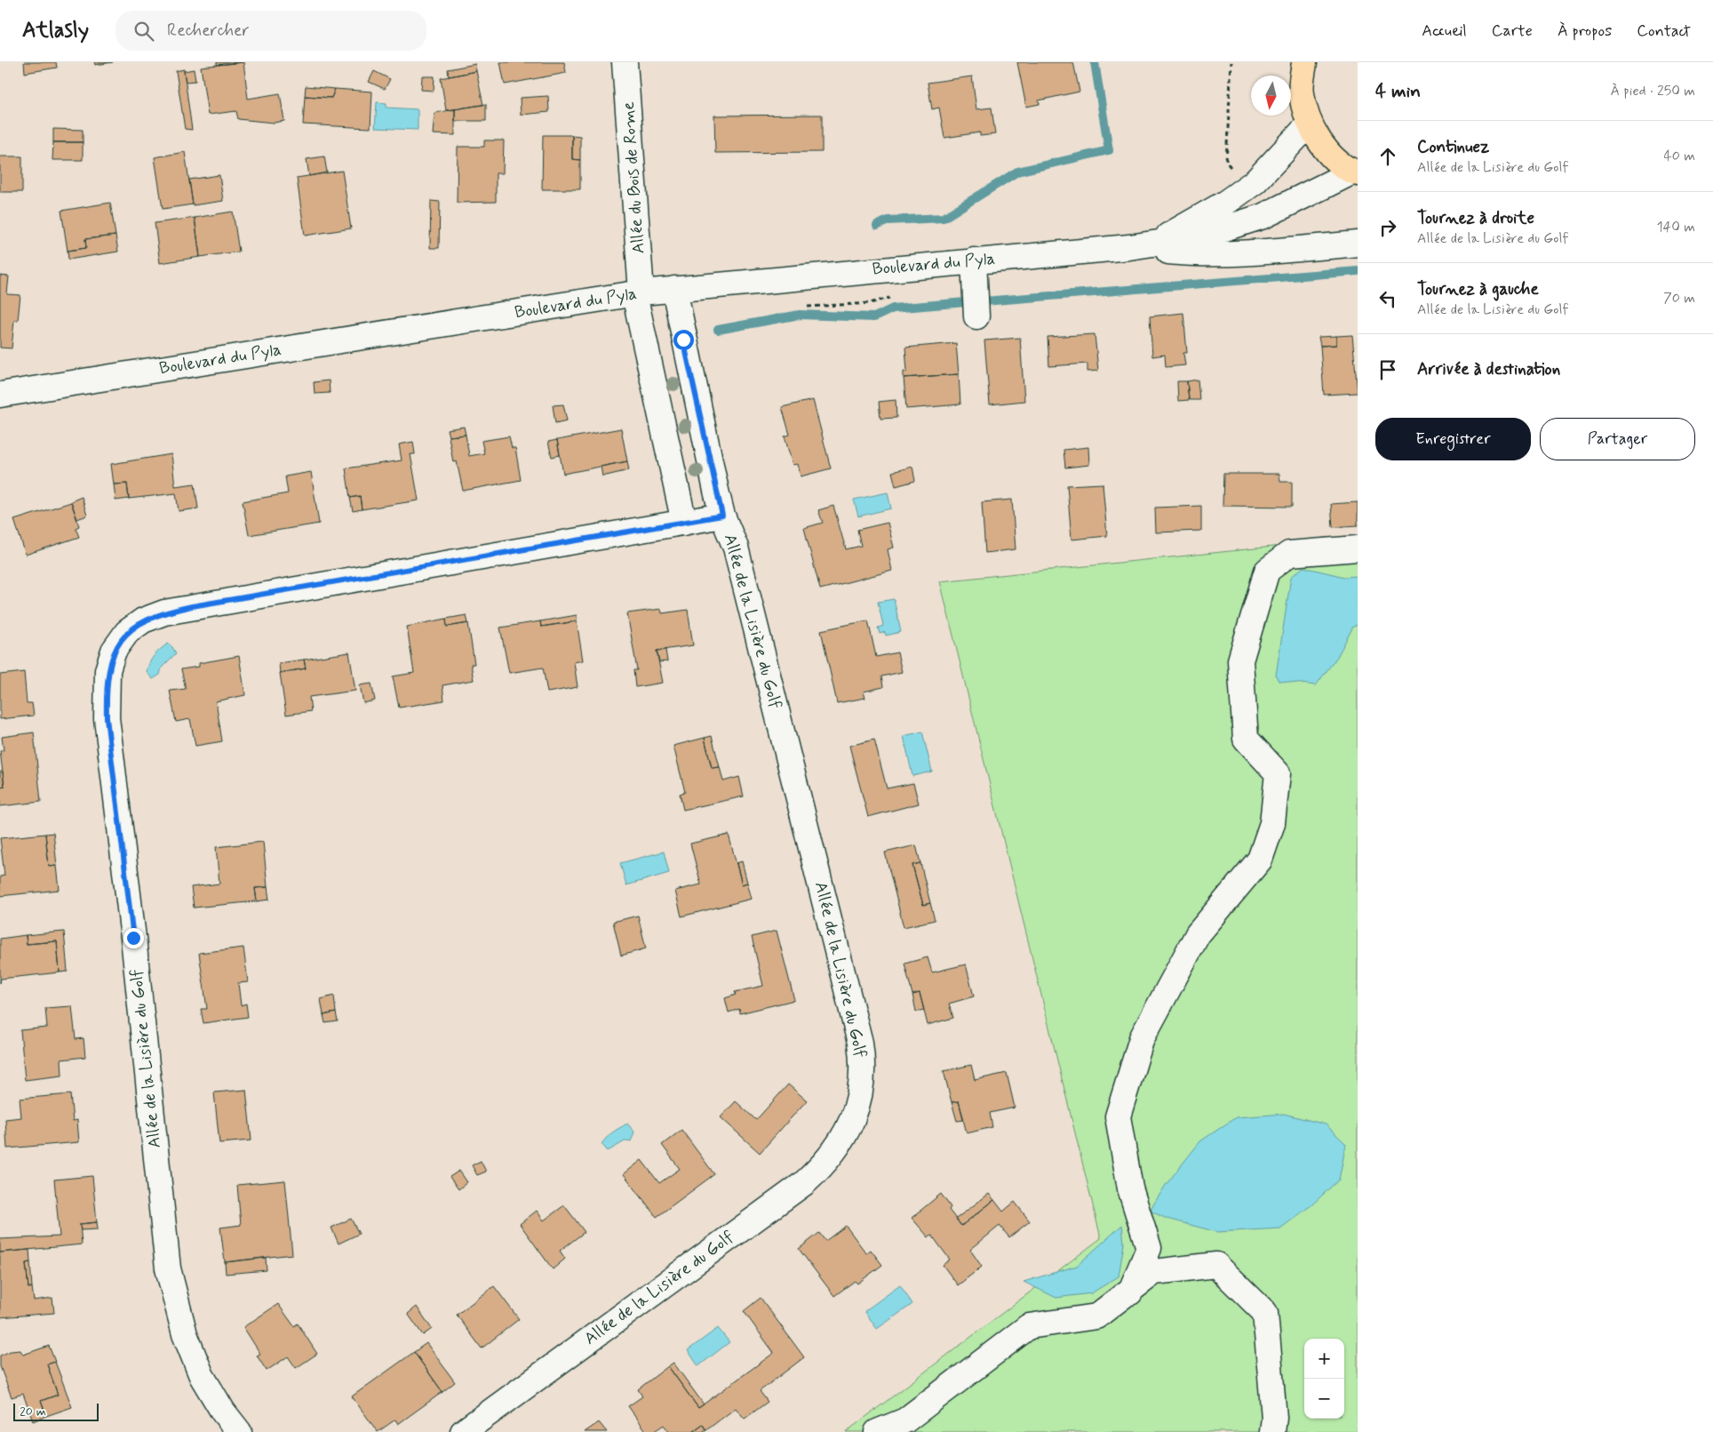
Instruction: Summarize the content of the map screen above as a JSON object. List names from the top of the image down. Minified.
{"streets":{"street":["Allée du Bois de Rome","Boulevard du Pyla","Allée de la Lisière du Golf"]},"crossings":[["Allée du Bois de Rome","Boulevard du Pyla"],["Boulevard du Pyla","Allée de la Lisière du Golf"]],"scale_bar":"20 m","north":"bottom","page":{"header":"Atlasly","search":"Rechercher","nav":["Accueil","Carte","À propos","Contact"],"heading":["4 min","À pied · 250 m"],"list":[["Continuez","Allée de la Lisière du Golf","40 m"],["Tournez à droite","Allée de la Lisière du Golf","140 m"],["Tournez à gauche","Allée de la Lisière du Golf","70 m"],"Arrivée à destination"],"buttons":["Enregistrer","Partager"],"map_buttons":["+","−"],"scale":"20 m"}}
